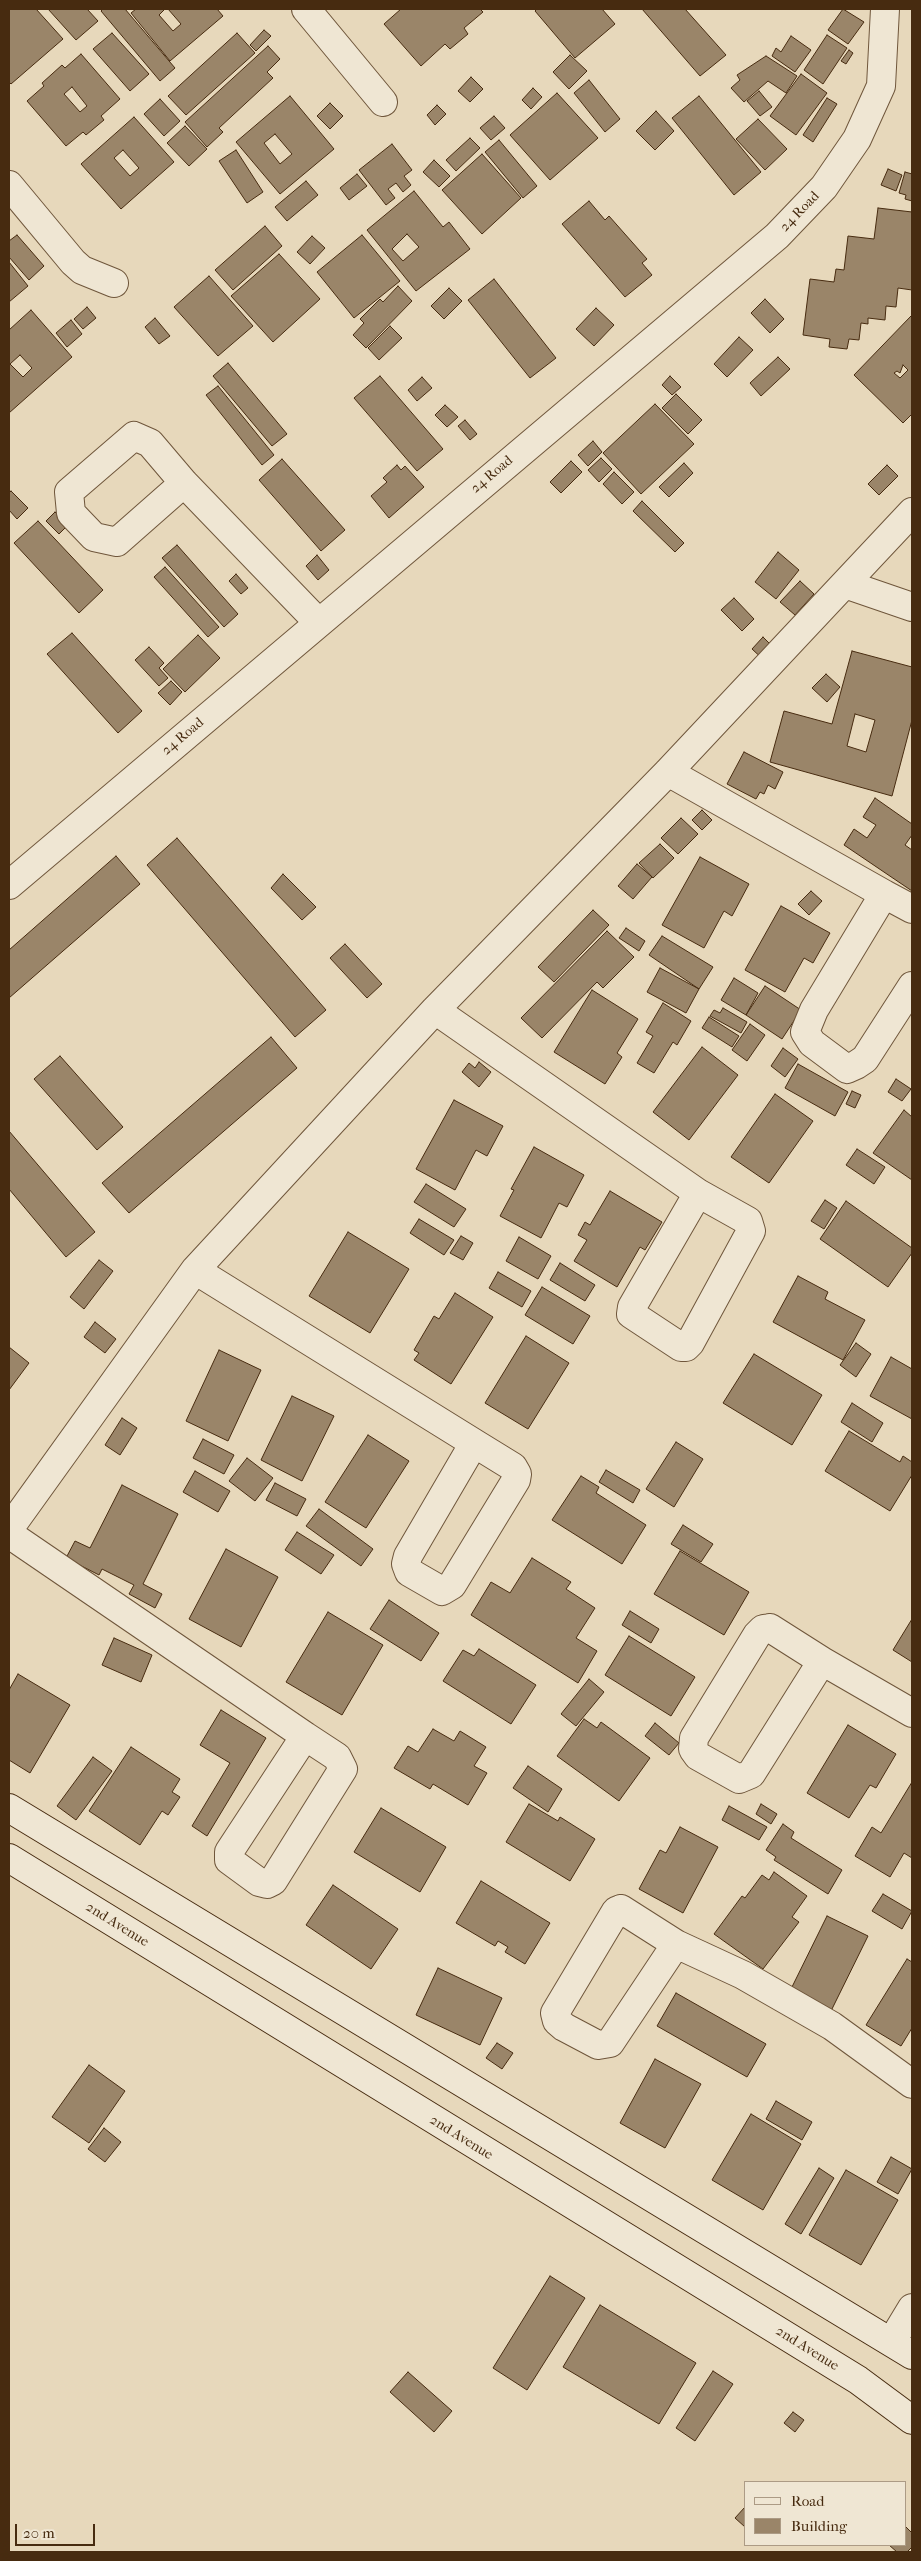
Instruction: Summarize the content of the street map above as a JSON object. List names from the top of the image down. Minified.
{"streets":{"street":["24 Road","2nd Avenue"]},"legend":["Road","Building"],"scale_bar":"20 m"}
